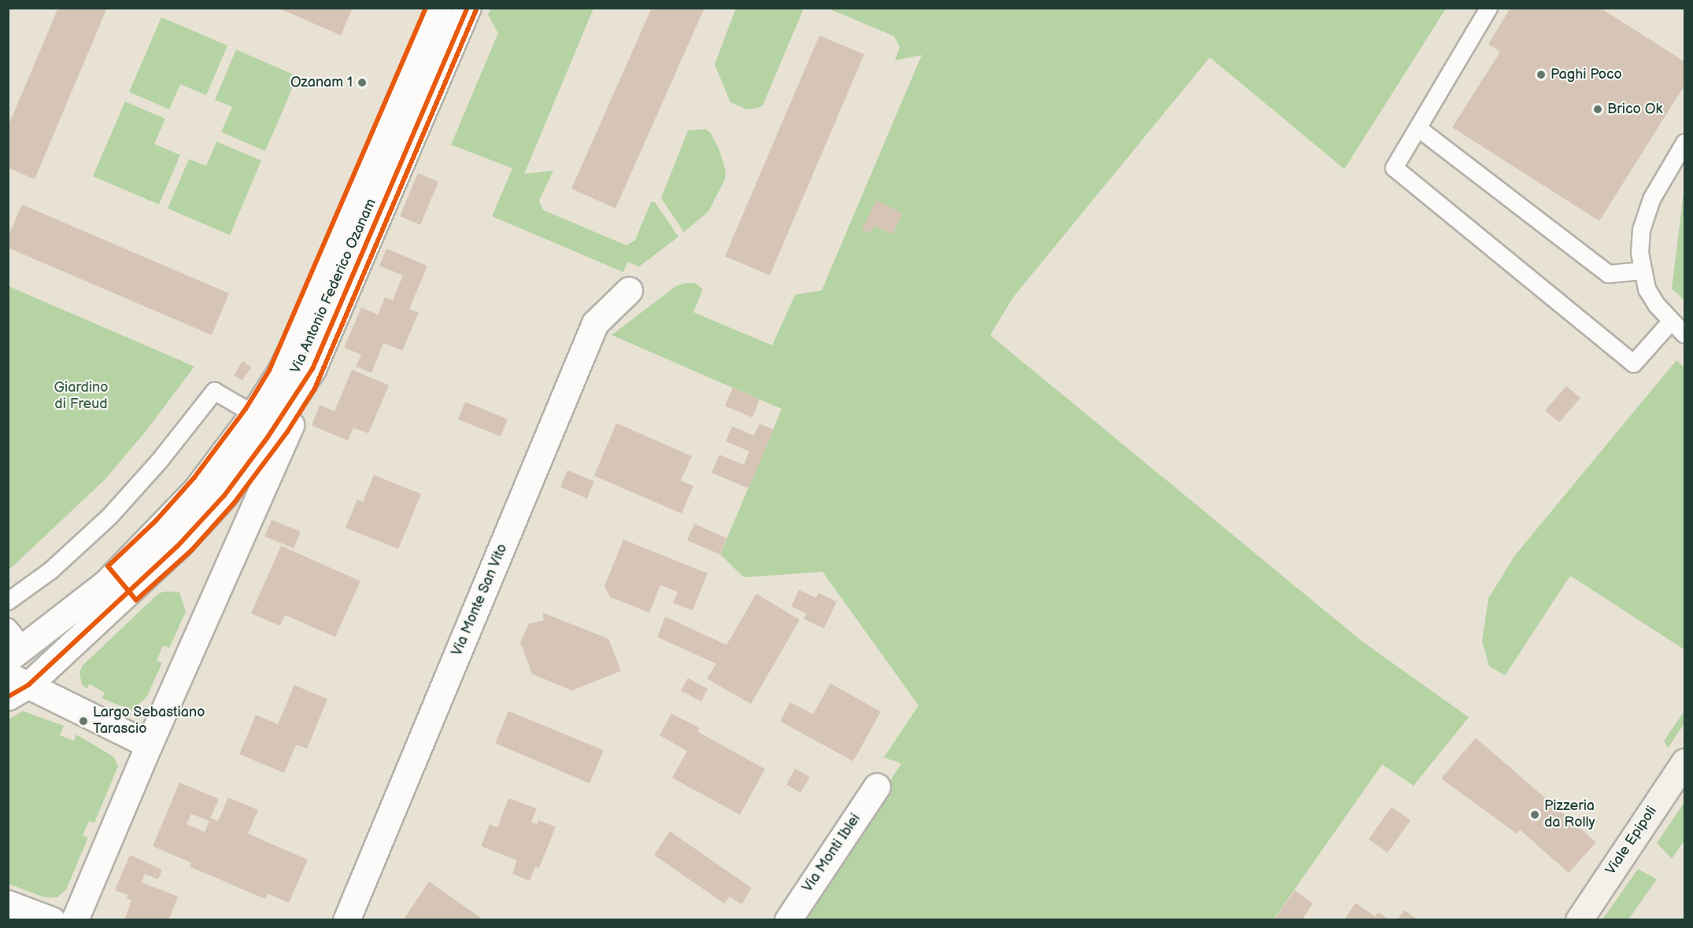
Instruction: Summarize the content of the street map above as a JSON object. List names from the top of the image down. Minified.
{"streets":{"main road":["Viale Epipoli"],"street":["Via Antonio Federico Ozanam","Via Monte San Vito","Via Monti Iblei"]},"parks":["Giardino di Freud"],"places":["Paghi Poco","Ozanam 1","Brico Ok","Largo Sebastiano Tarascio","Pizzeria da Rolly"]}
